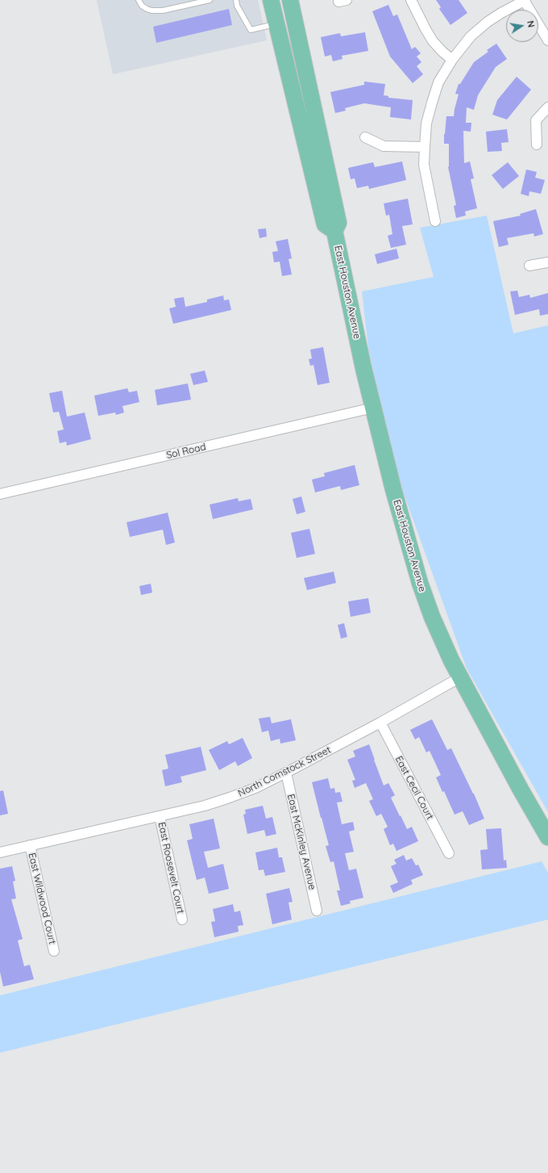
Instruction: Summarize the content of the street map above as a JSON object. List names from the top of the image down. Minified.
{"streets":{"main road":["East Houston Avenue"],"street":["Sol Road","North Comstock Street","East Cecil Court","East McKinley Avenue","East Roosevelt Court","East Wildwood Court"]},"crossings":[["East Houston Avenue","Sol Road"],["East Houston Avenue","North Comstock Street"],["North Comstock Street","East Cecil Court"],["North Comstock Street","East McKinley Avenue"],["North Comstock Street","East Roosevelt Court"],["North Comstock Street","East Wildwood Court"]],"north":"right"}
